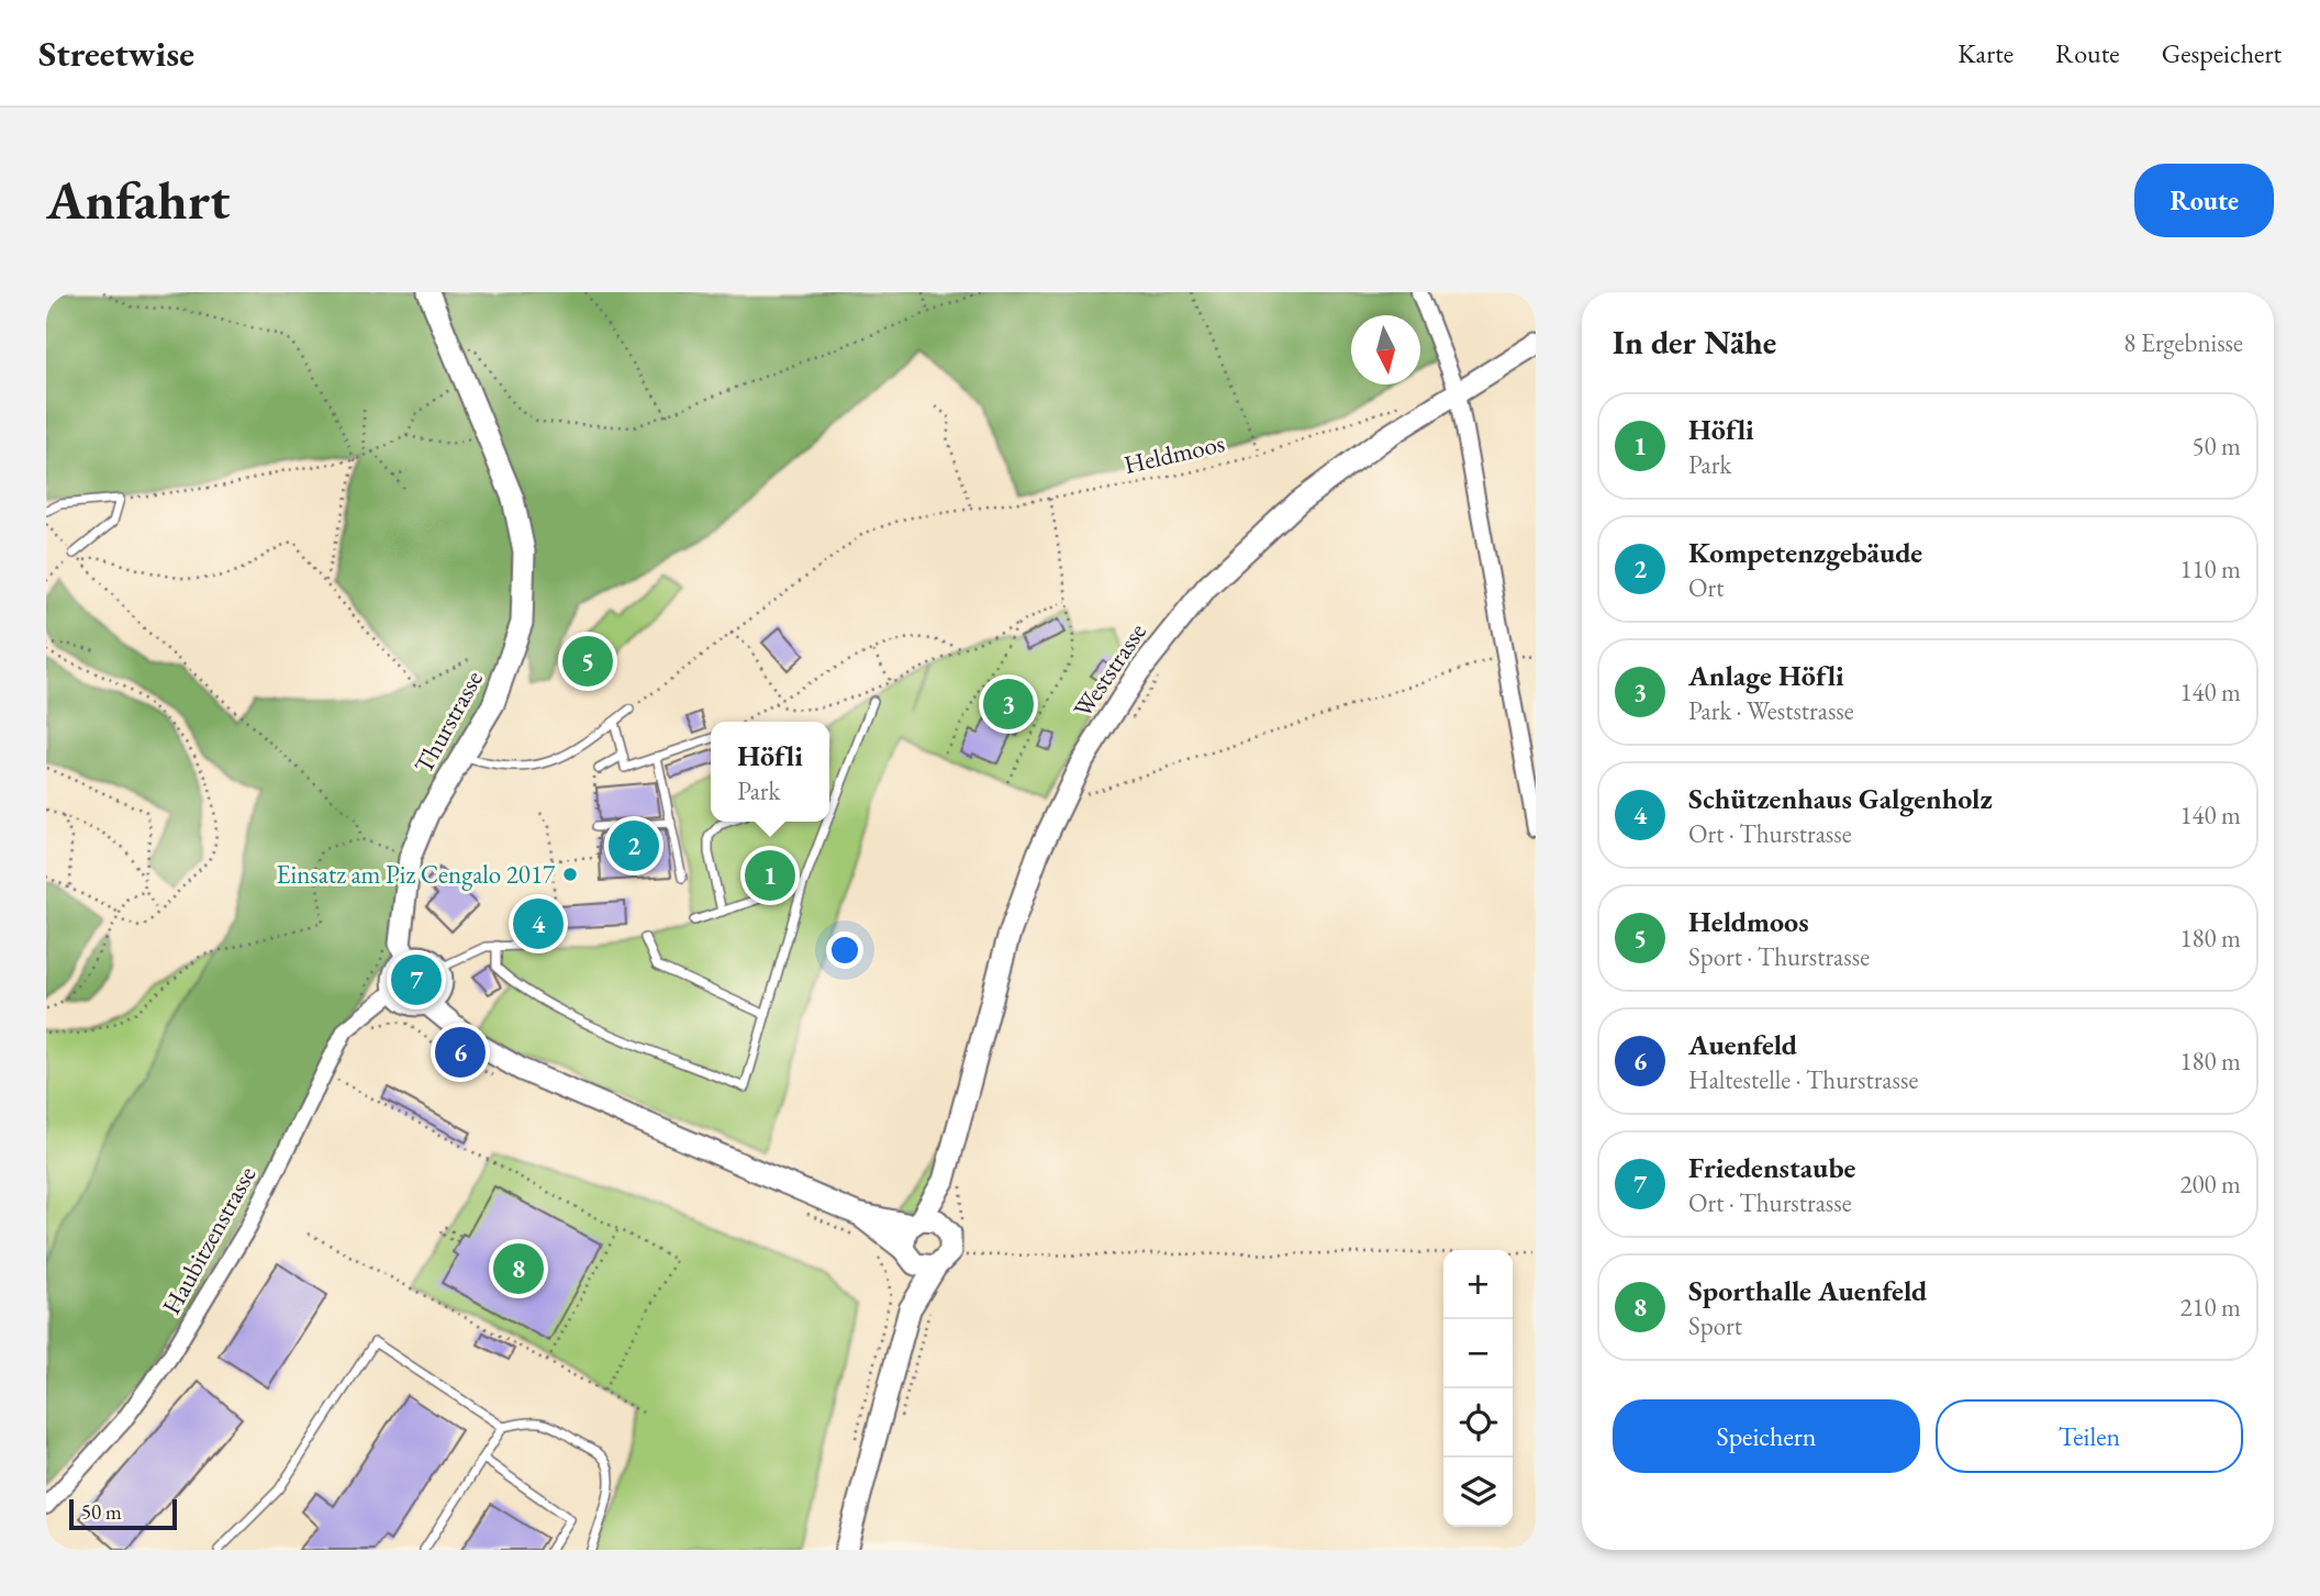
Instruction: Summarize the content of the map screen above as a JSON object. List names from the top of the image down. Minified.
{"streets":{"main road":["Weststrasse","Thurstrasse"],"street":["Haubitzenstrasse"],"path":["Heldmoos"]},"crossings":[["Thurstrasse","Haubitzenstrasse"]],"places":["Einsatz am Piz Cengalo 2017"],"scale_bar":"50 m","north":"bottom","page":{"header":"Streetwise","nav":["Karte","Route","Gespeichert"],"buttons":["Route",["Speichern","Teilen"]],"title":"Anfahrt","heading":["In der Nähe","8 Ergebnisse"],"list":[{"mark":"1","name":"Höfli","note":"Park","value":"50 m"},{"mark":"2","name":"Kompetenzgebäude","note":"Ort","value":"110 m"},{"mark":"3","name":"Anlage Höfli","note":"Park · Weststrasse","value":"140 m"},{"mark":"4","name":"Schützenhaus Galgenholz","note":"Ort · Thurstrasse","value":"140 m"},{"mark":"5","name":"Heldmoos","note":"Sport · Thurstrasse","value":"180 m"},{"mark":"6","name":"Auenfeld","note":"Haltestelle · Thurstrasse","value":"180 m"},{"mark":"7","name":"Friedenstaube","note":"Ort · Thurstrasse","value":"200 m"},{"mark":"8","name":"Sporthalle Auenfeld","note":"Sport","value":"210 m"}],"pins":["5","3","2","1","4","7","6","8"],"popup":["Höfli","Park"],"map_buttons":["+","−"],"scale":"50 m"}}
